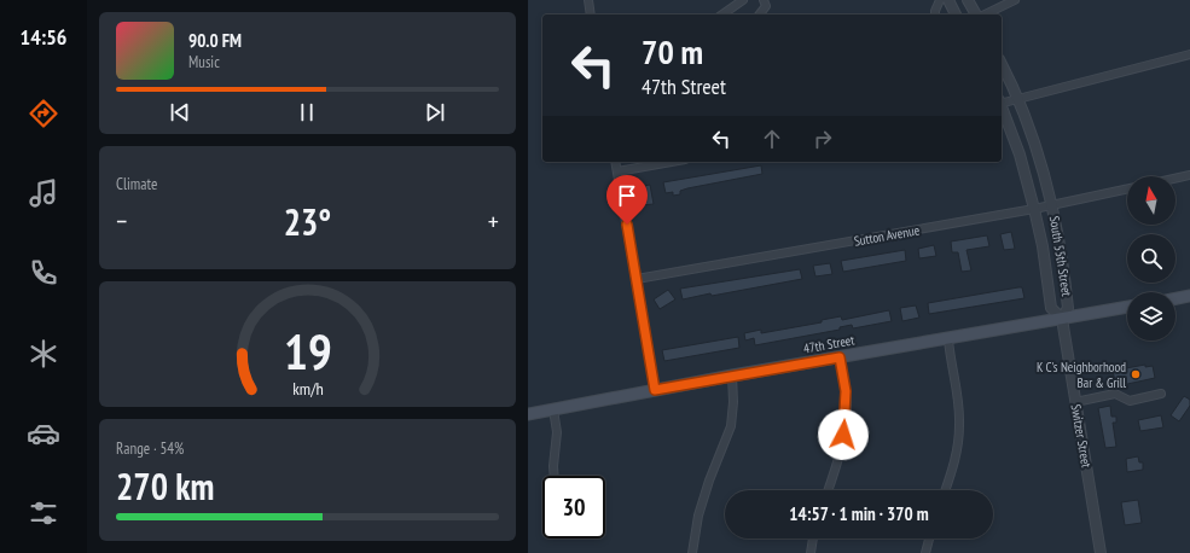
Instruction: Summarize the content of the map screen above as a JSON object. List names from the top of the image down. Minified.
{"streets":{"main road":["47th Street"],"street":["Sutton Avenue","South 55th Street","Switzer Street"]},"crossings":[["Sutton Avenue","South 55th Street"],["South 55th Street","47th Street"],["South 55th Street","Switzer Street"],["47th Street","Switzer Street"]],"places":["K C's Neighborhood Bar & Grill"],"north":"top","page":{"tabs":"14:56","turn":["70 m","47th Street"],"song":["90.0 FM","Music"],"tile":["Climate",["Range · 54%","270 km"]],"heat":["−","23°","+"],"limit":"30","trip":"14:57 · 1 min · 370 m","gauge":["19","km/h"]}}
